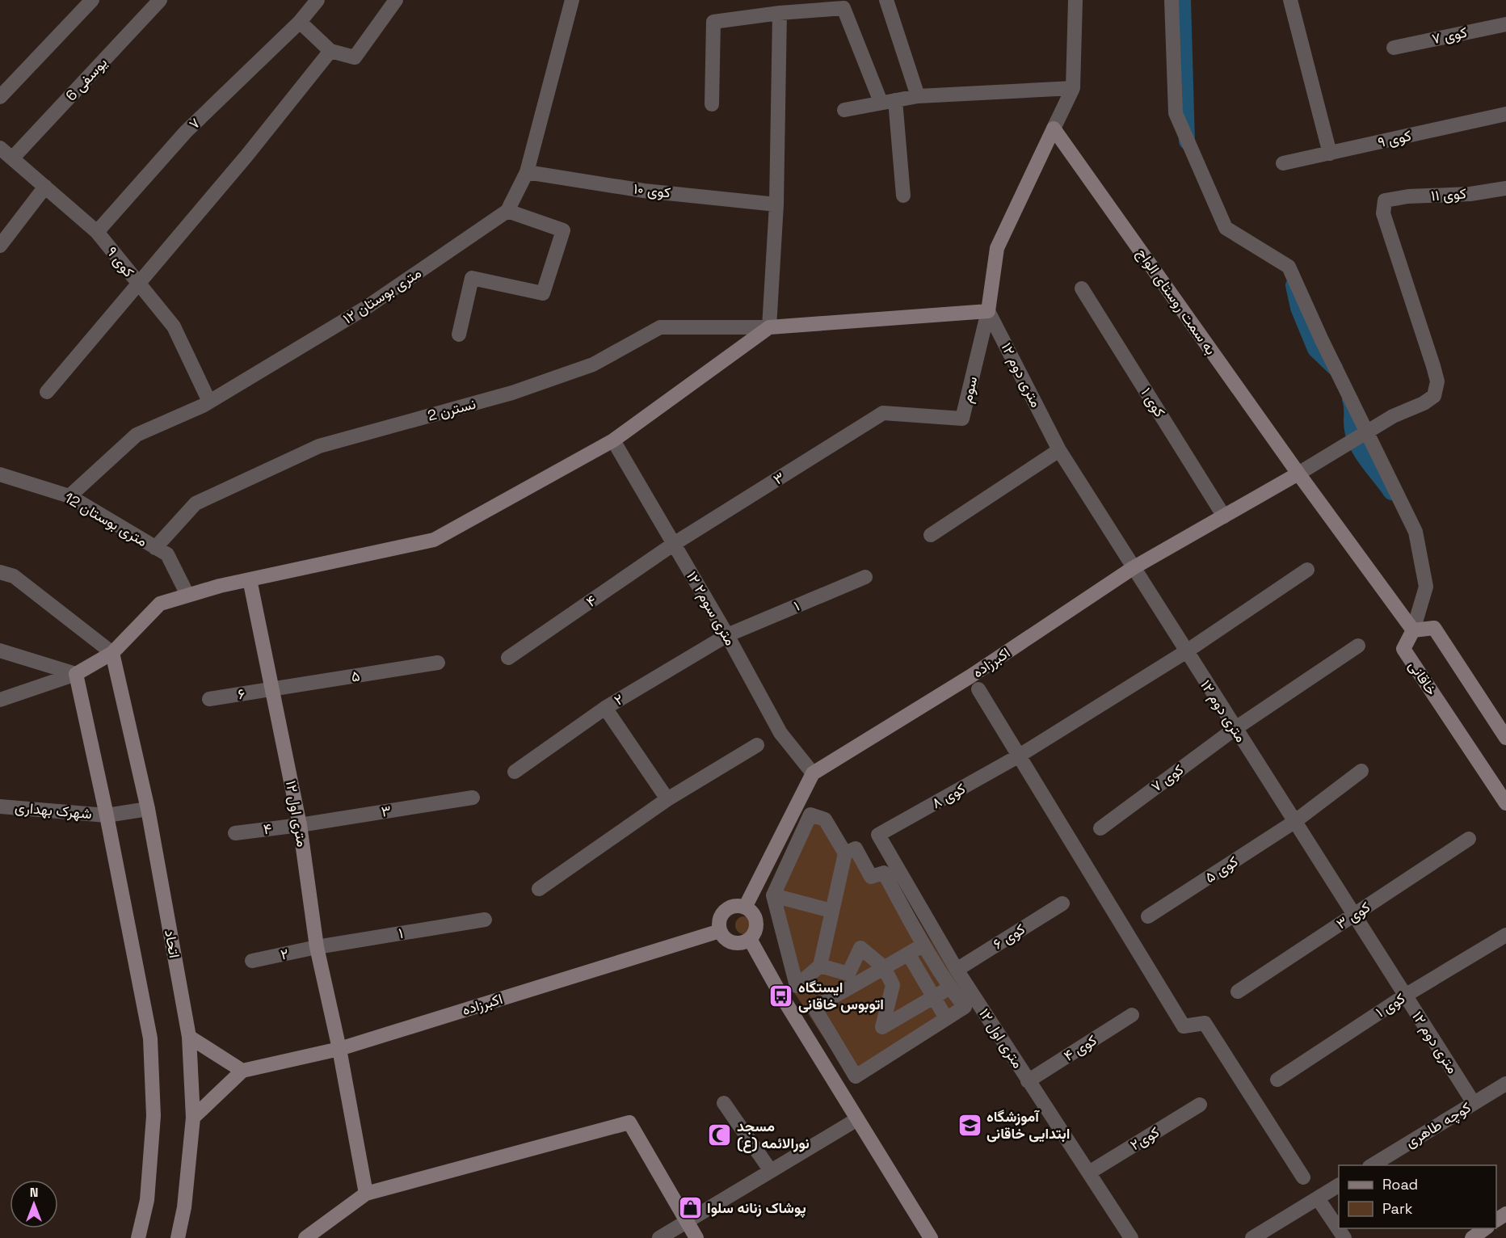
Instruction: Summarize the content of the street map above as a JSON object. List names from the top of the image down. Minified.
{"streets":{"street":["کوی ۷","یوسفی 6","۷","کوی ۹","کوی ۱۰","کوی ۱۱","۱۲ متری بوستان","به سمت روستای الواج","۱۲ متری دوم","سوم","کوی ۱","نسترن 2","۳","12 متری بوستان","۴","۱","۱۲ متری سوم۲","اکبرزاده","۵","خاقانی","۶","۲","کوی ۸","شهرک بهداری","۱۲ متری اول","کوی ۵","کوی ۳","کوی ۶","اتحاد","کوی ۴","کوچه طاهری","کوی۲"]},"crossings":[["کوی ۷","۱۲ متری دوم"],["یوسفی 6","کوی ۹"],["۷","کوی ۹"],["کوی ۹","۱۲ متری بوستان"],["کوی ۱۰","۱۲ متری بوستان"],["۱۲ متری بوستان","12 متری بوستان"],["به سمت روستای الواج","اکبرزاده"],["به سمت روستای الواج","خاقانی"],["۱۲ متری دوم","سوم"],["۱۲ متری دوم","کوی ۱"],["۱۲ متری دوم","اکبرزاده"],["۱۲ متری دوم","کوی ۸"],["۱۲ متری دوم","کوی ۵"],["۱۲ متری دوم","کوی ۳"],["۱۲ متری دوم","کوچه طاهری"],["سوم","۳"],["کوی ۱","اکبرزاده"],["نسترن 2","12 متری بوستان"],["۳","۴"],["۳","۱۲ متری سوم۲"],["۳","۱۲ متری اول"],["۴","۱۲ متری سوم۲"],["۴","۱۲ متری اول"],["۱","۱۲ متری سوم۲"],["۱","۲"],["۱","۱۲ متری اول"],["۱۲ متری سوم۲","اکبرزاده"],["۱۲ متری سوم۲","۲"],["اکبرزاده","۱۲ متری اول"],["۵","۶"],["۵","۱۲ متری اول"],["۶","۱۲ متری اول"],["۲","۱۲ متری اول"],["کوی ۸","۱۲ متری اول"],["شهرک بهداری","اتحاد"],["۱۲ متری اول","کوی ۶"],["۱۲ متری اول","کوی ۴"],["۱۲ متری اول","کوی۲"]],"places":{"bus stop":["ایستگاه اتوبوس خاقانی"],"school or university":["آموزشگاه ابتدایی خاقانی"],"mosque":["مسجد نورالائمه (ع)"],"shop":["پوشاک زنانه سلوا"]},"legend":["Road","Park"],"north":"top"}
